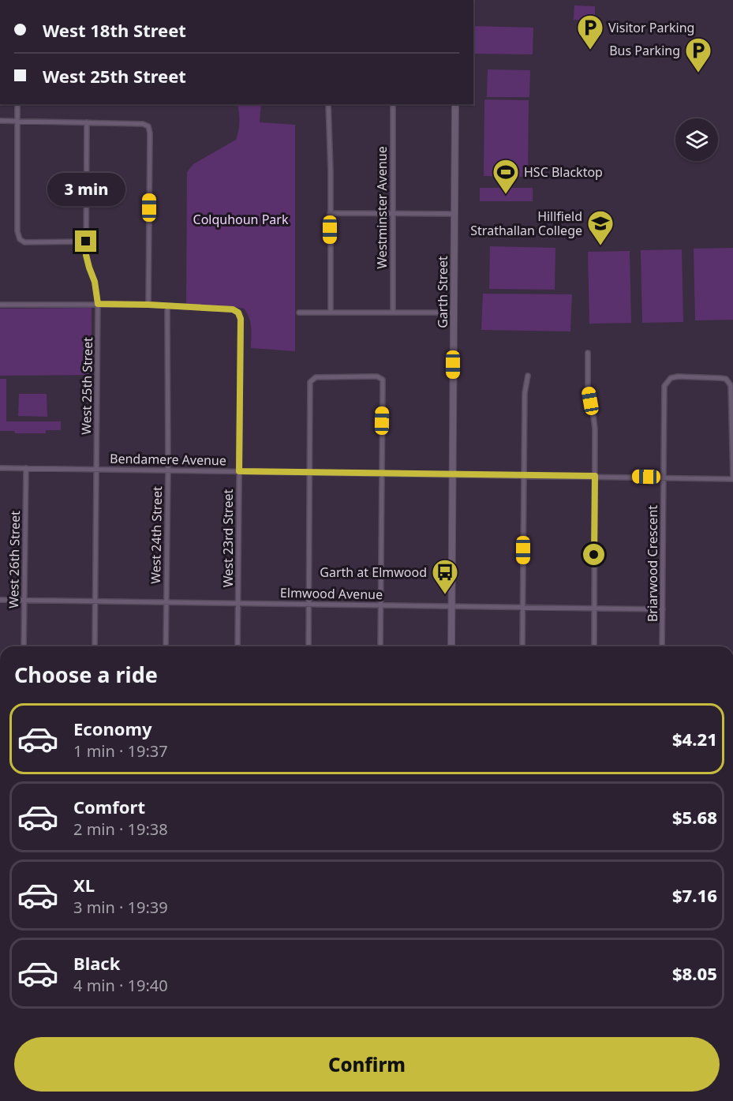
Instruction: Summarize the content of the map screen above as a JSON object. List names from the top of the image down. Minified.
{"streets":{"main road":["Garth Street"],"street":["Westminster Avenue","West 25th Street","Bendamere Avenue","West 24th Street","West 23rd Street","West 26th Street","Briarwood Crescent","Elmwood Avenue"]},"crossings":[["Garth Street","Bendamere Avenue"],["Garth Street","Elmwood Avenue"],["West 25th Street","Bendamere Avenue"],["West 25th Street","Elmwood Avenue"],["Bendamere Avenue","West 24th Street"],["Bendamere Avenue","West 23rd Street"],["Bendamere Avenue","West 26th Street"],["Bendamere Avenue","Briarwood Crescent"],["West 24th Street","West 23rd Street"],["West 24th Street","Elmwood Avenue"],["West 23rd Street","Elmwood Avenue"],["West 26th Street","Elmwood Avenue"],["Briarwood Crescent","Elmwood Avenue"]],"parks":["Colquhoun Park"],"places":{"parking":["Visitor Parking","Bus Parking"],"sports":["HSC Blacktop"],"school or university":["Hillfield Strathallan College"],"bus stop":["Garth at Elmwood"]},"page":{"banner":["West 18th Street","West 25th Street"],"bubble":"3 min","heading":"Choose a ride","list":[{"name":"Economy","note":"1 min · 19:37","value":"$4.21"},{"name":"Comfort","note":"2 min · 19:38","value":"$5.68"},{"name":"XL","note":"3 min · 19:39","value":"$7.16"},{"name":"Black","note":"4 min · 19:40","value":"$8.05"}],"buttons":"Confirm"}}
